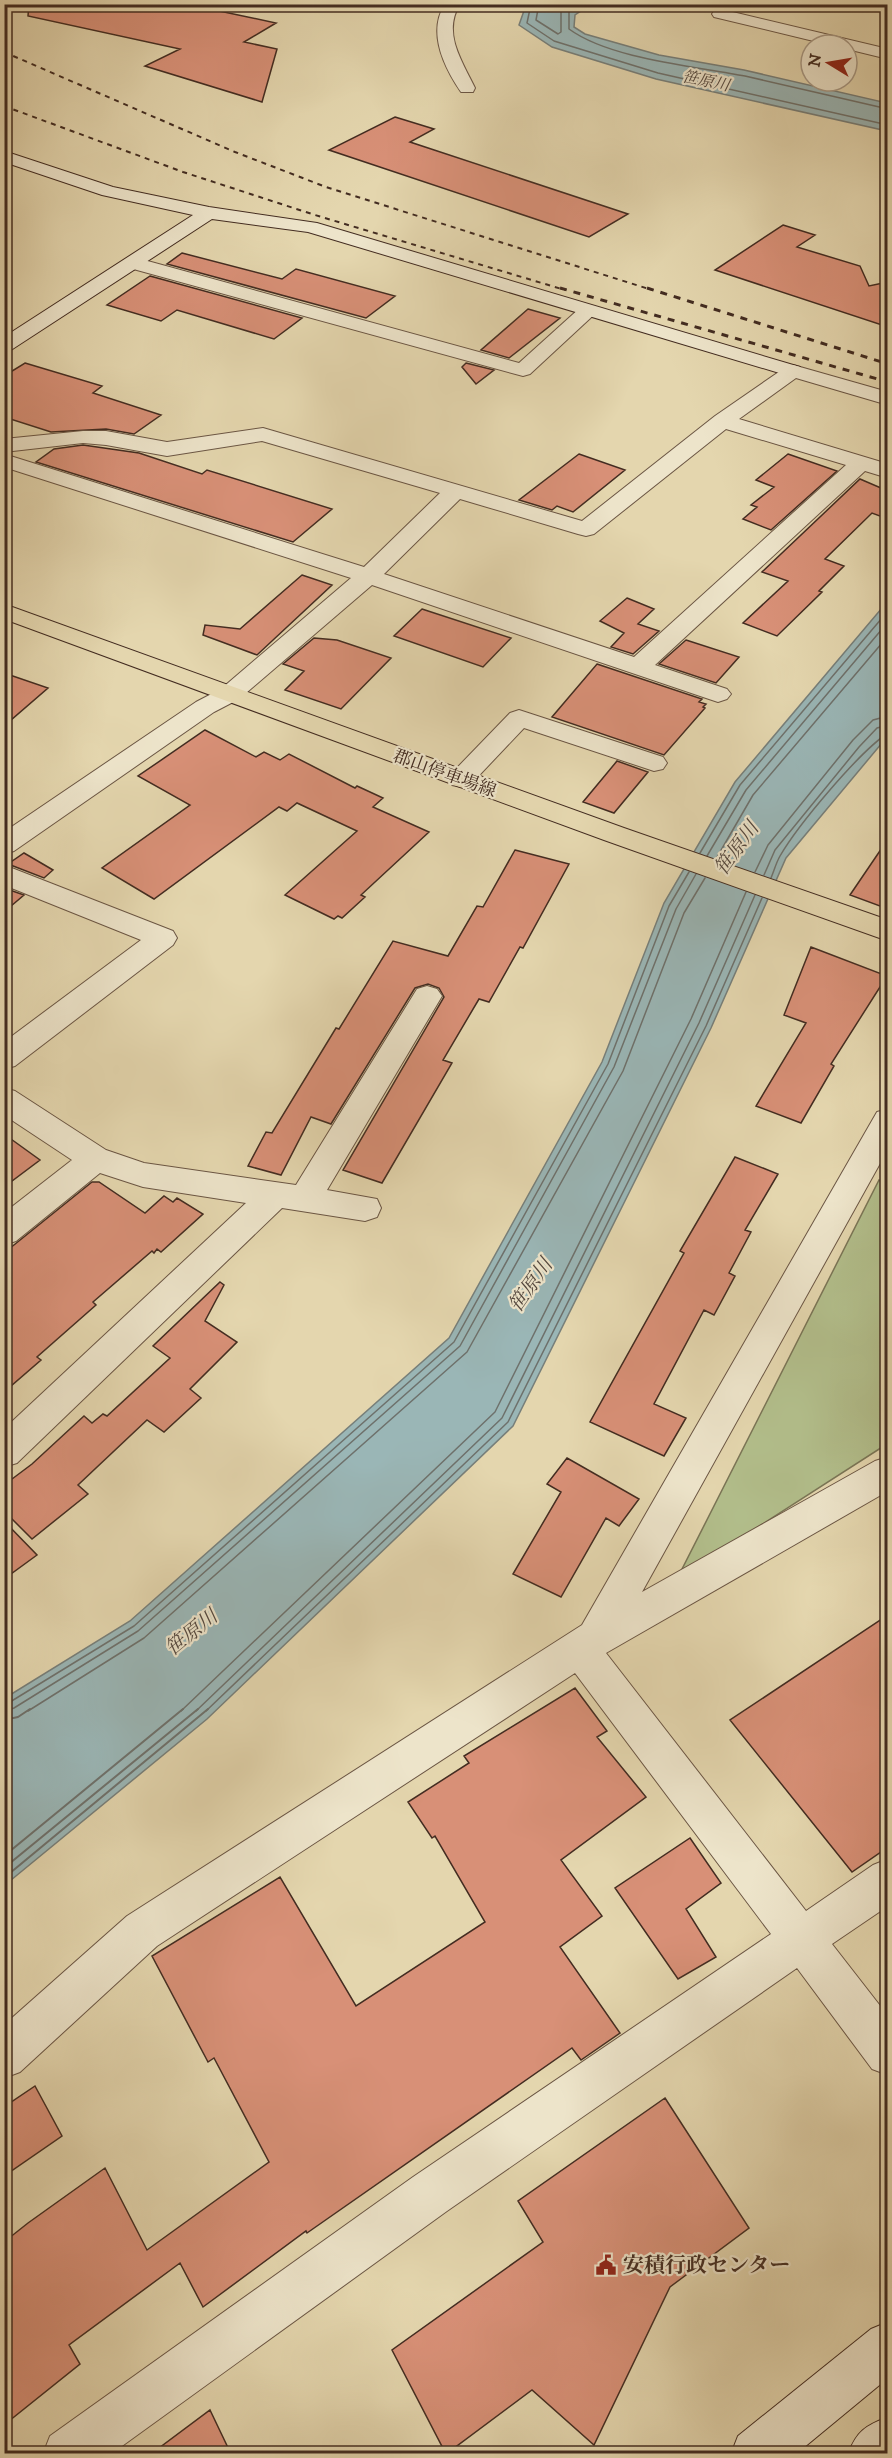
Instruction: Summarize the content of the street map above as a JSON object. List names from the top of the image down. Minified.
{"streets":{"main road":["郡山停車場線"]},"water":["笹原川"],"places":{"public building":["安積行政センター"]},"north":"left"}
